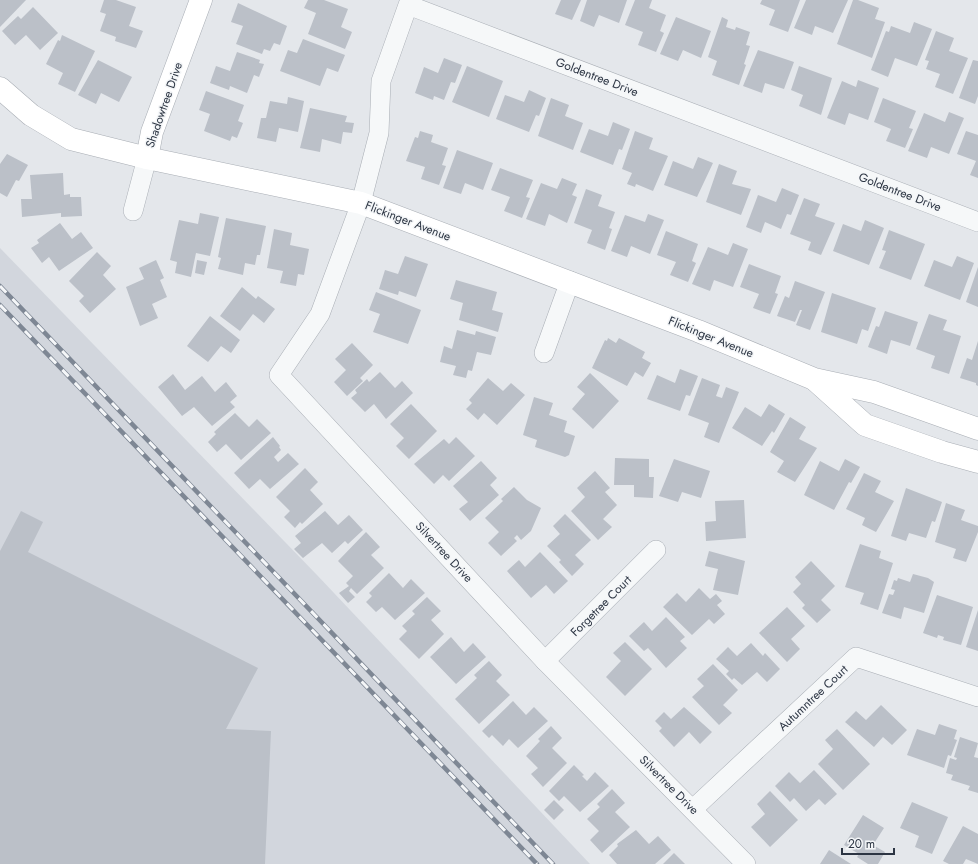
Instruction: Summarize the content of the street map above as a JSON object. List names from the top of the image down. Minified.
{"streets":{"street":["Goldentree Drive","Shadowtree Drive","Flickinger Avenue","Silvertree Drive","Forgetree Court","Autumntree Court"]},"crossings":[["Goldentree Drive","Flickinger Avenue"],["Goldentree Drive","Silvertree Drive"],["Shadowtree Drive","Flickinger Avenue"],["Flickinger Avenue","Silvertree Drive"],["Silvertree Drive","Forgetree Court"],["Silvertree Drive","Autumntree Court"]],"scale_bar":"20 m"}
